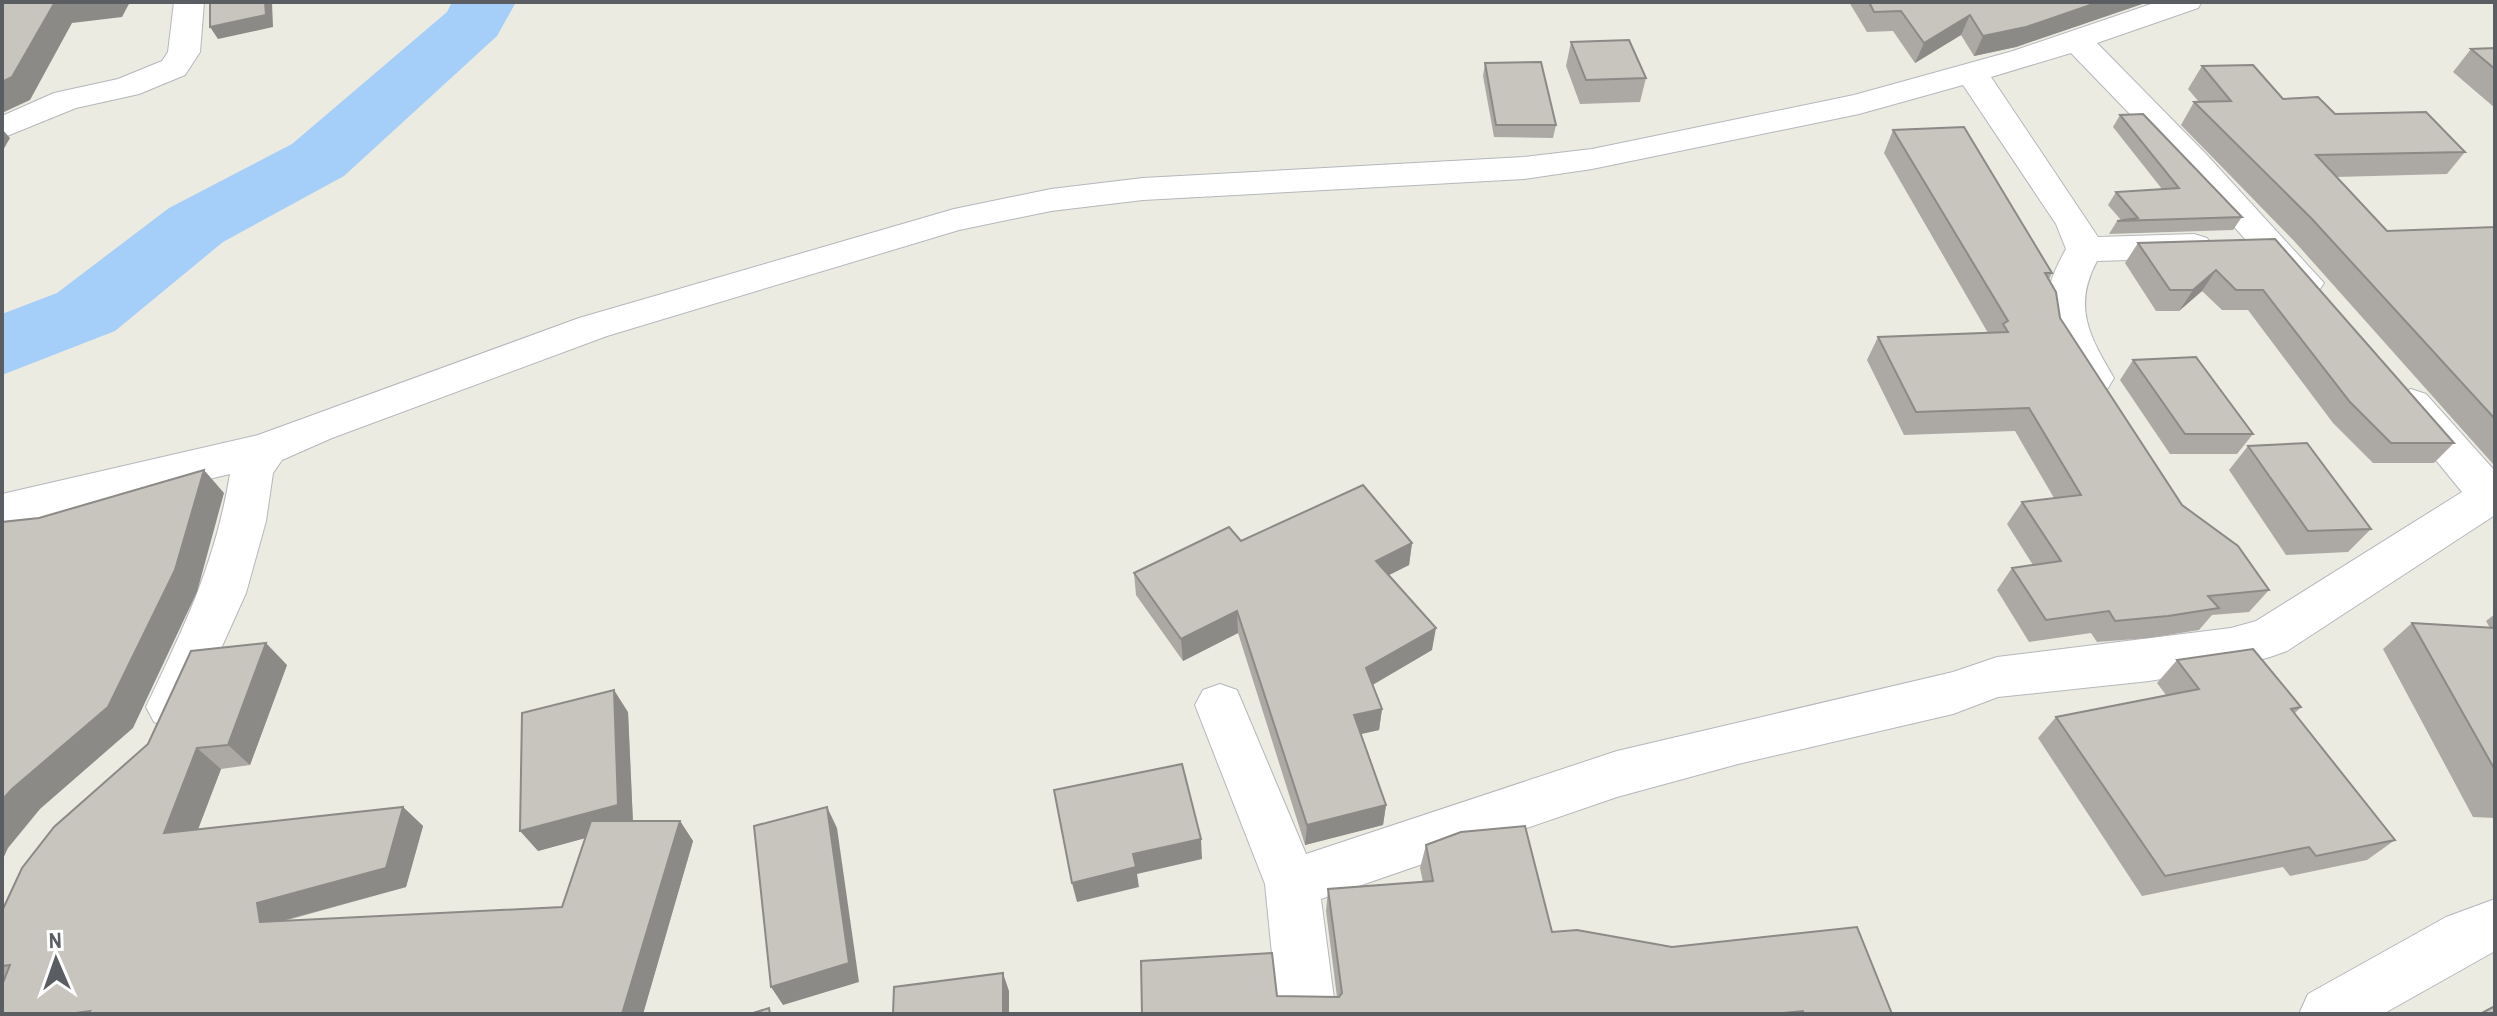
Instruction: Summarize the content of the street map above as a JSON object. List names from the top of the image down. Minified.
{"north":"top"}
